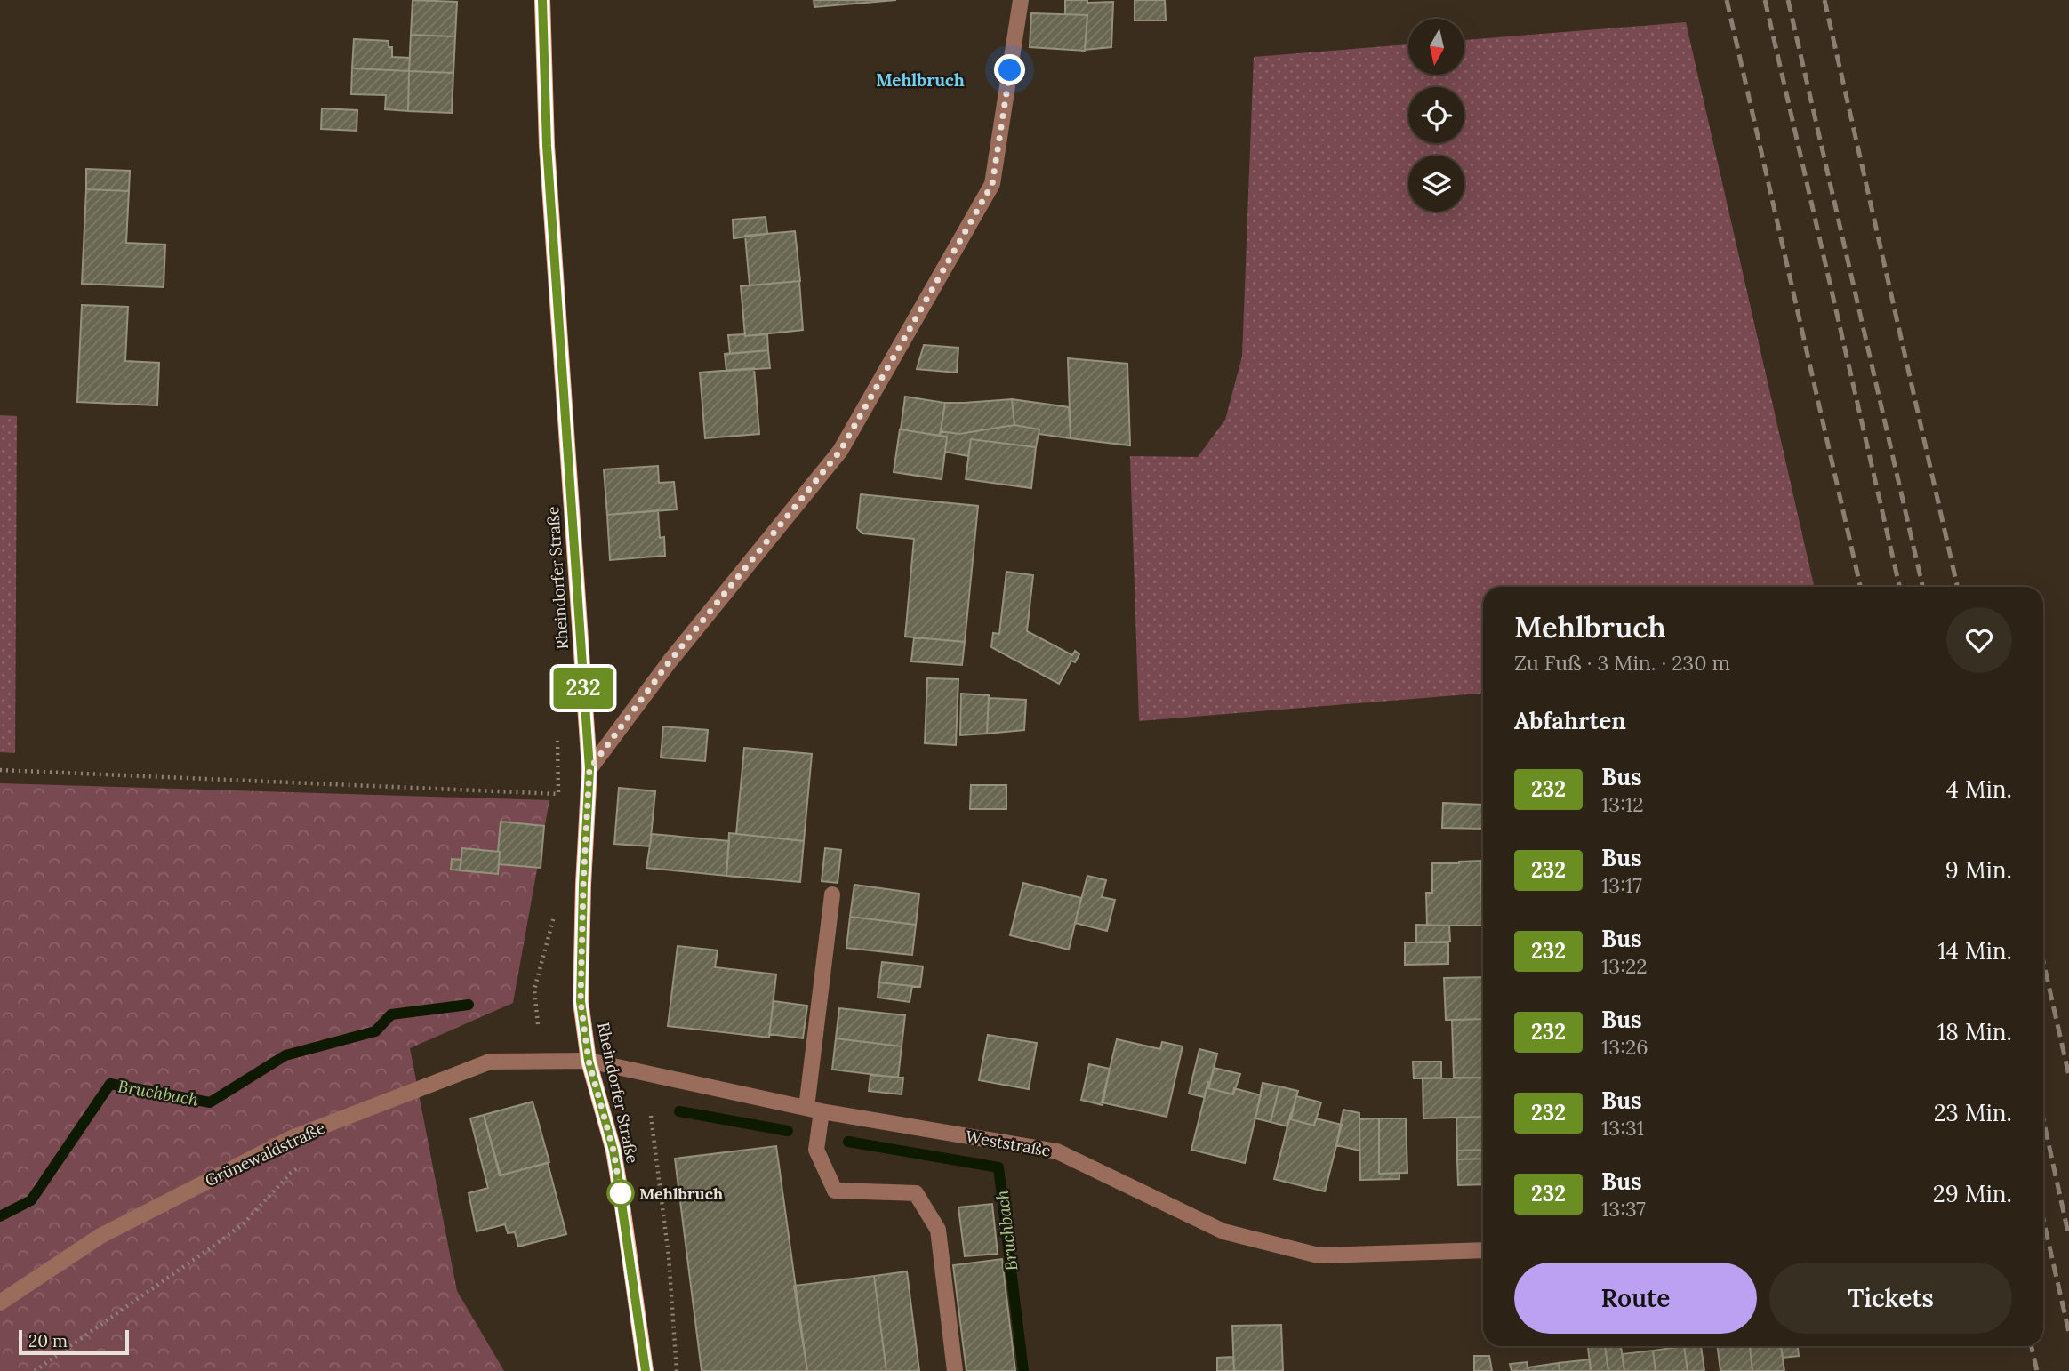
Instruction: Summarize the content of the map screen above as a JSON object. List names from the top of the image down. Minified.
{"streets":{"main road":["Rheindorfer Straße"],"street":["Weststraße","Grünewaldstraße"]},"crossings":[["Rheindorfer Straße","Weststraße"],["Rheindorfer Straße","Grünewaldstraße"],["Weststraße","Grünewaldstraße"]],"districts":["Mehlbruch"],"water":["Bruchbach"],"places":["Mehlbruch"],"lines":["bus line 232"],"scale_bar":"20 m","north":"bottom","page":{"on_map":"232","heading":[["Mehlbruch","Zu Fuß · 3 Min. · 230 m"],"Abfahrten"],"list":[{"mark":"232","name":"Bus","note":"13:12","value":"4 Min."},{"mark":"232","name":"Bus","note":"13:17","value":"9 Min."},{"mark":"232","name":"Bus","note":"13:22","value":"14 Min."},{"mark":"232","name":"Bus","note":"13:26","value":"18 Min."},{"mark":"232","name":"Bus","note":"13:31","value":"23 Min."},{"mark":"232","name":"Bus","note":"13:37","value":"29 Min."}],"buttons":["Route","Tickets"],"scale":"20 m"}}
